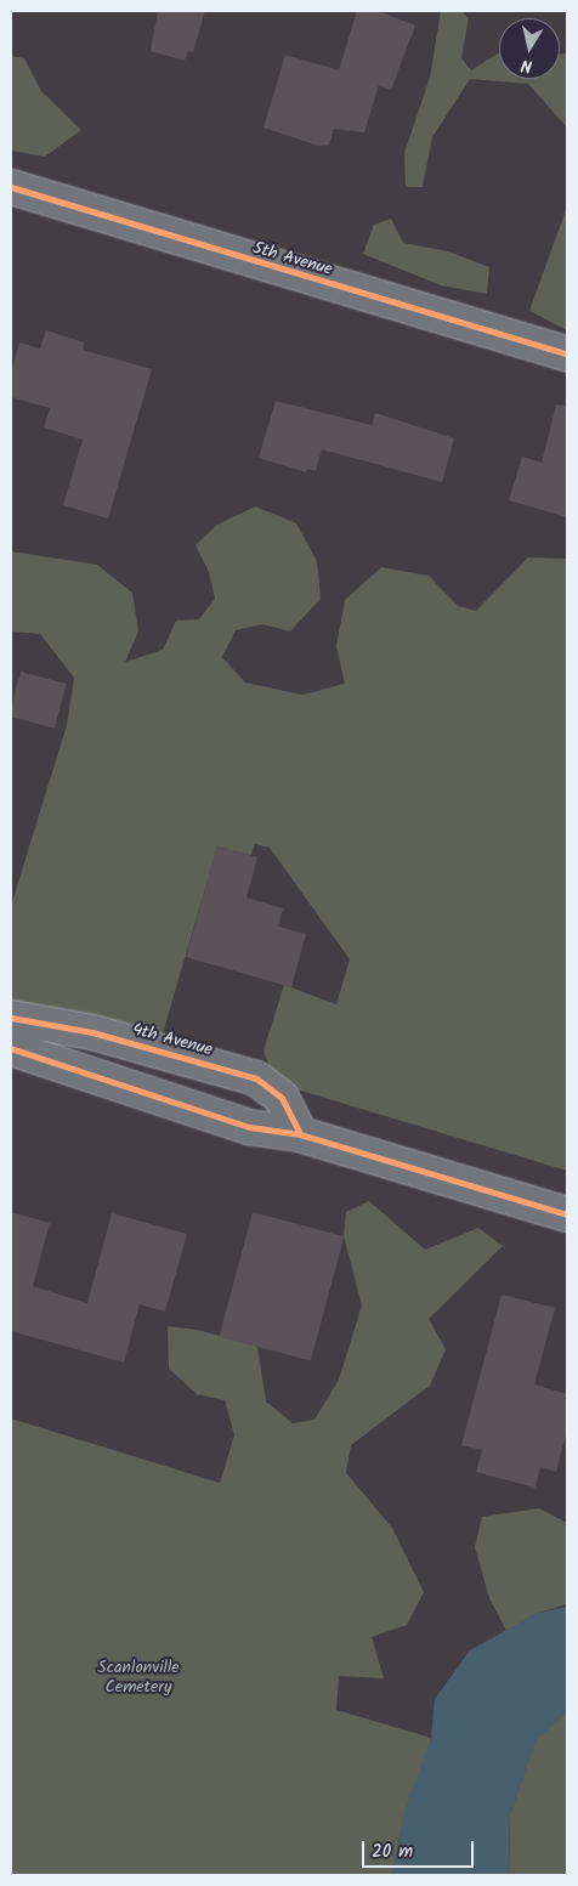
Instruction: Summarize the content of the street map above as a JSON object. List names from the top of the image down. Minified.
{"streets":{"street":["5th Avenue","4th Avenue"]},"parks":["Scanlonville Cemetery"],"scale_bar":"20 m","north":"bottom"}
